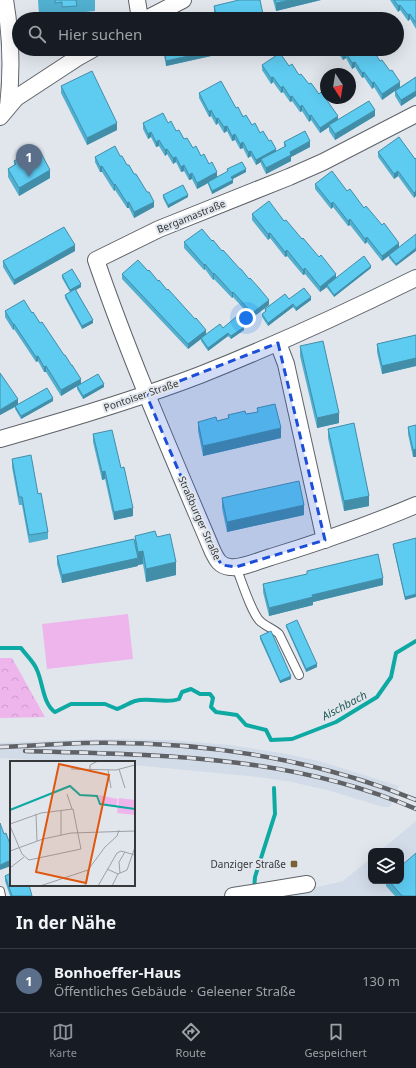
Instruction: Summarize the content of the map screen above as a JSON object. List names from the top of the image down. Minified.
{"streets":{"street":["Bergamastraße","Pontoiser Straße","Straßburger Straße"]},"crossings":[["Bergamastraße","Pontoiser Straße"],["Bergamastraße","Straßburger Straße"],["Pontoiser Straße","Straßburger Straße"]],"water":["Aischbach"],"places":{"transit":["Danziger Straße"]},"north":"bottom","page":{"search":"Hier suchen","pins":"1","heading":"In der Nähe","list":[{"mark":"1","name":"Bonhoeffer-Haus","note":"Öffentliches Gebäude · Geleener Straße","value":"130 m"}],"nav":["Karte","Route","Gespeichert"]}}
